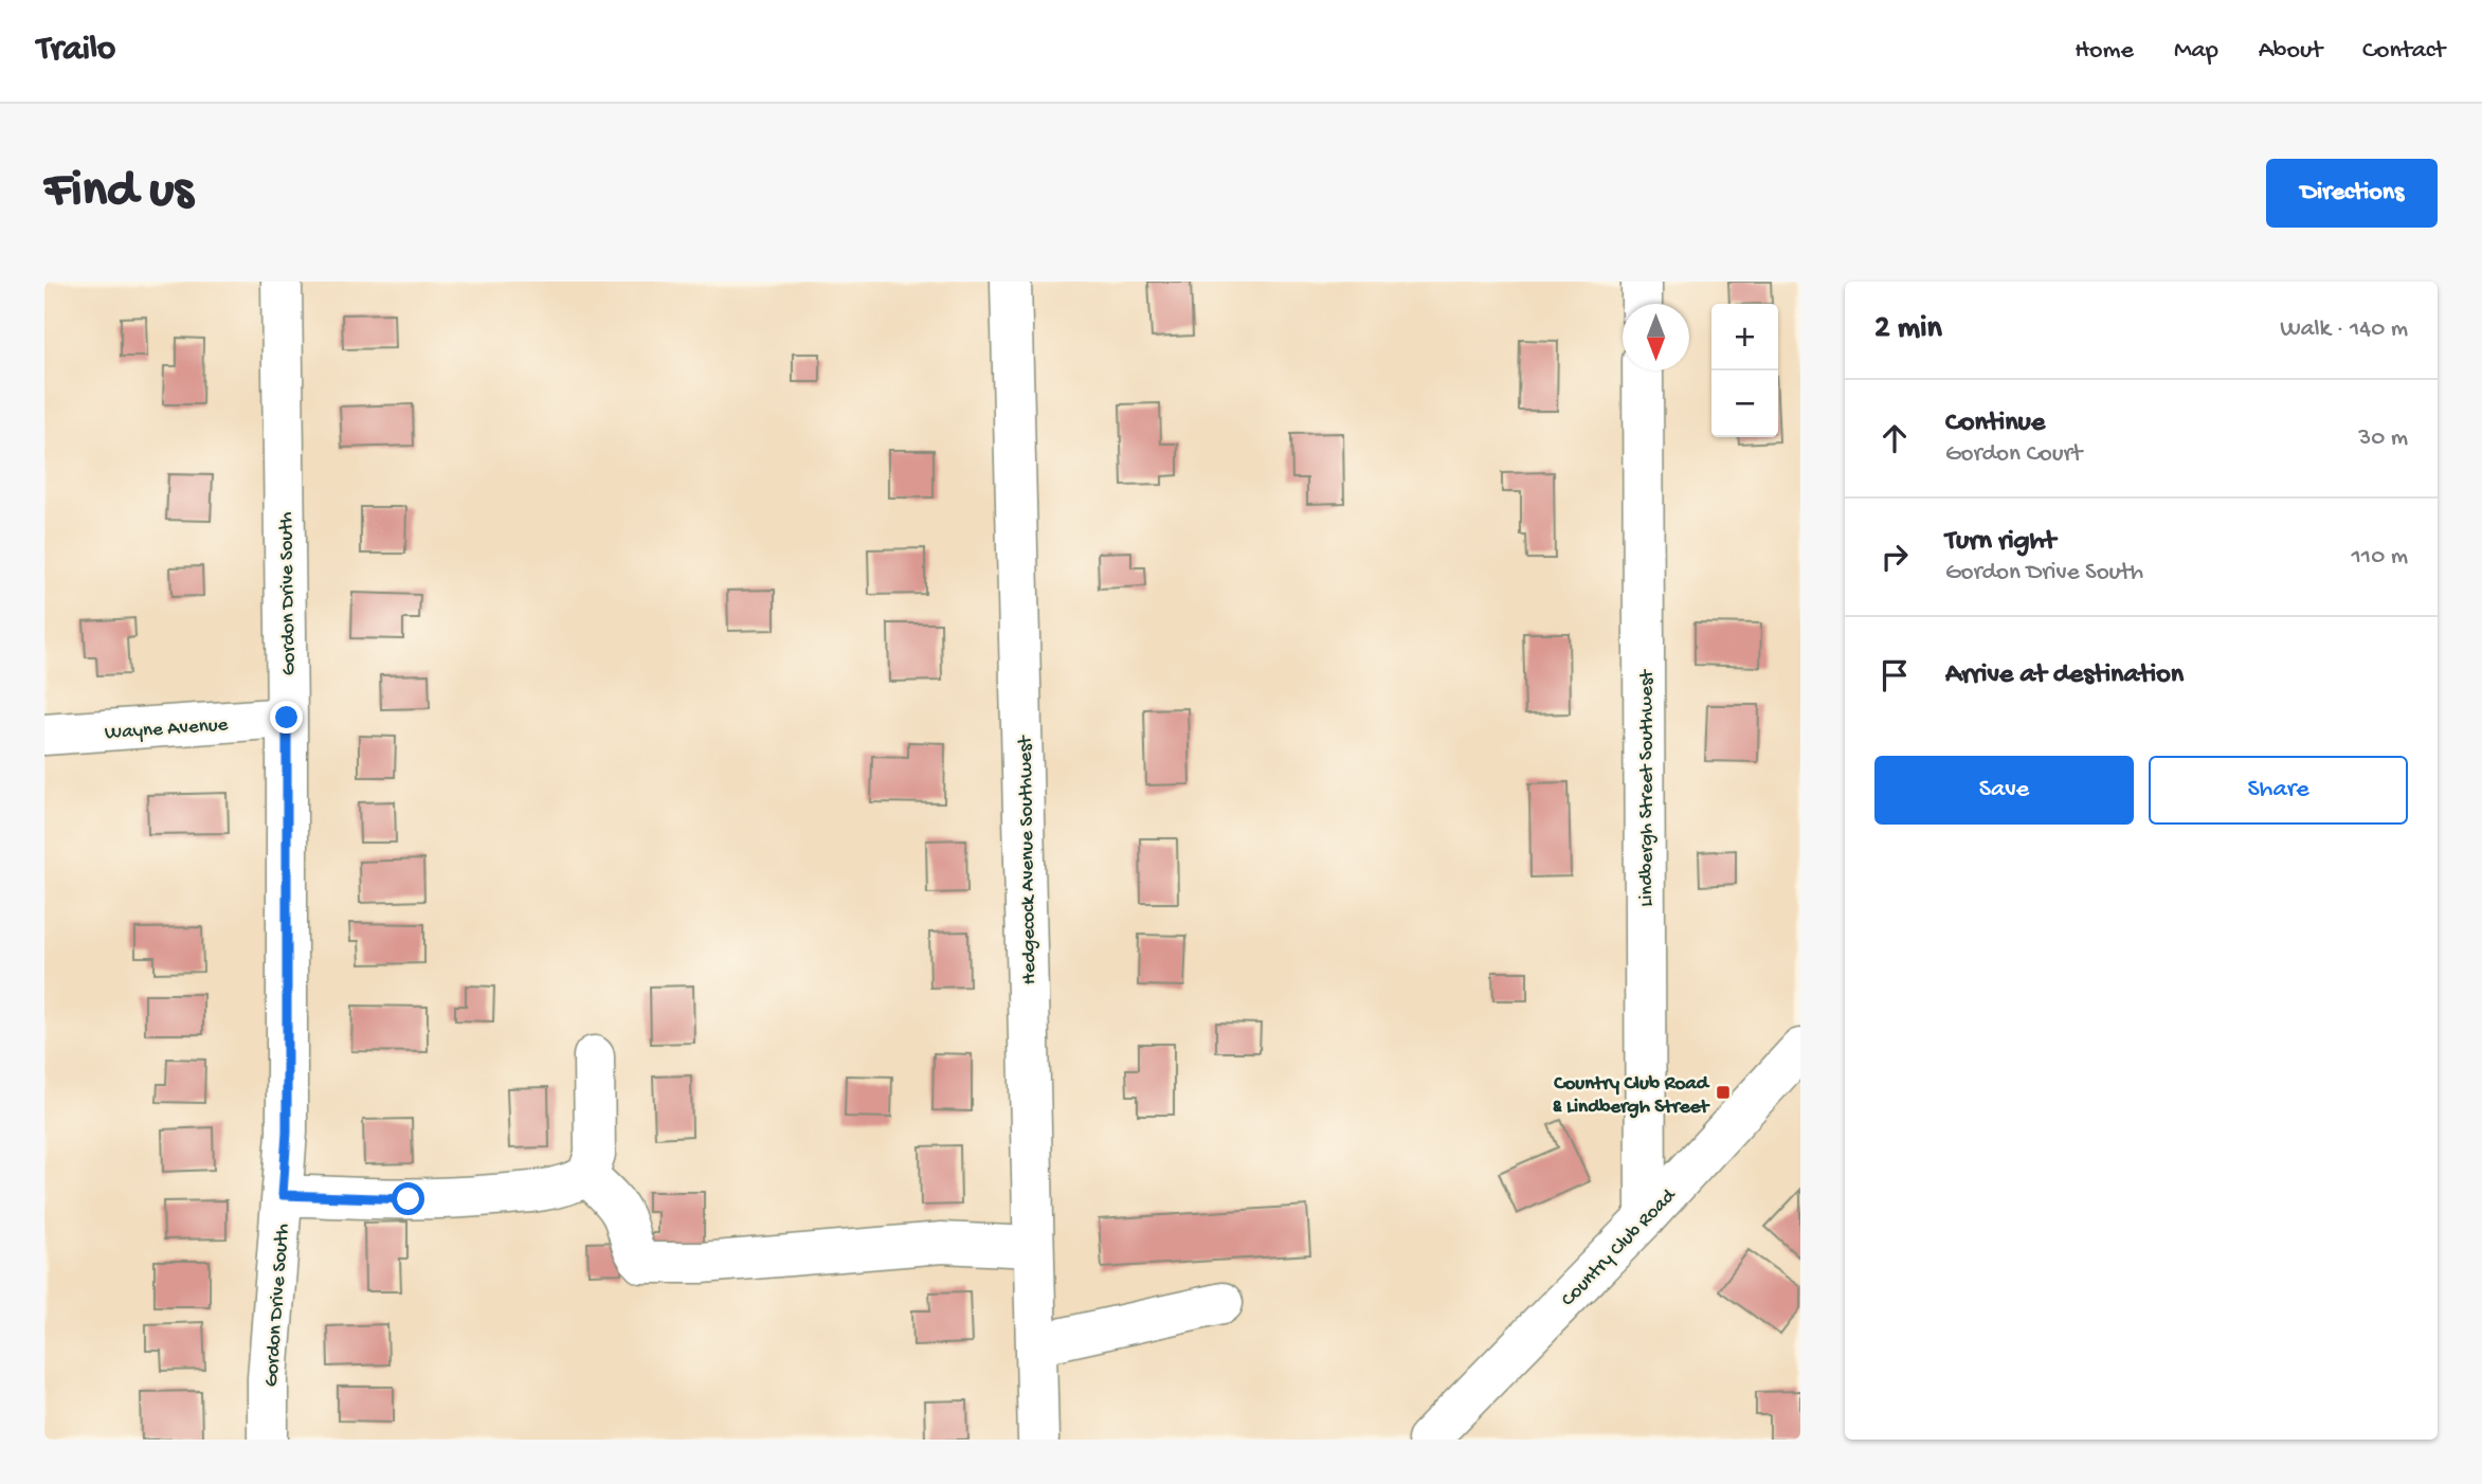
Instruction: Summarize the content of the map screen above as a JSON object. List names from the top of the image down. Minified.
{"streets":{"street":["Gordon Drive South","Wayne Avenue","Lindbergh Street Southwest","Hedgecock Avenue Southwest","Country Club Road"]},"crossings":[["Gordon Drive South","Wayne Avenue"],["Lindbergh Street Southwest","Country Club Road"]],"places":{"transit":["Country Club Road & Lindbergh Street"]},"north":"bottom","page":{"header":"Trailo","nav":["Home","Map","About","Contact"],"buttons":["Directions",["Save","Share"]],"title":"Find us","heading":["2 min","Walk · 140 m"],"map_buttons":["+","−"],"list":[["Continue","Gordon Court","30 m"],["Turn right","Gordon Drive South","110 m"],"Arrive at destination"]}}
